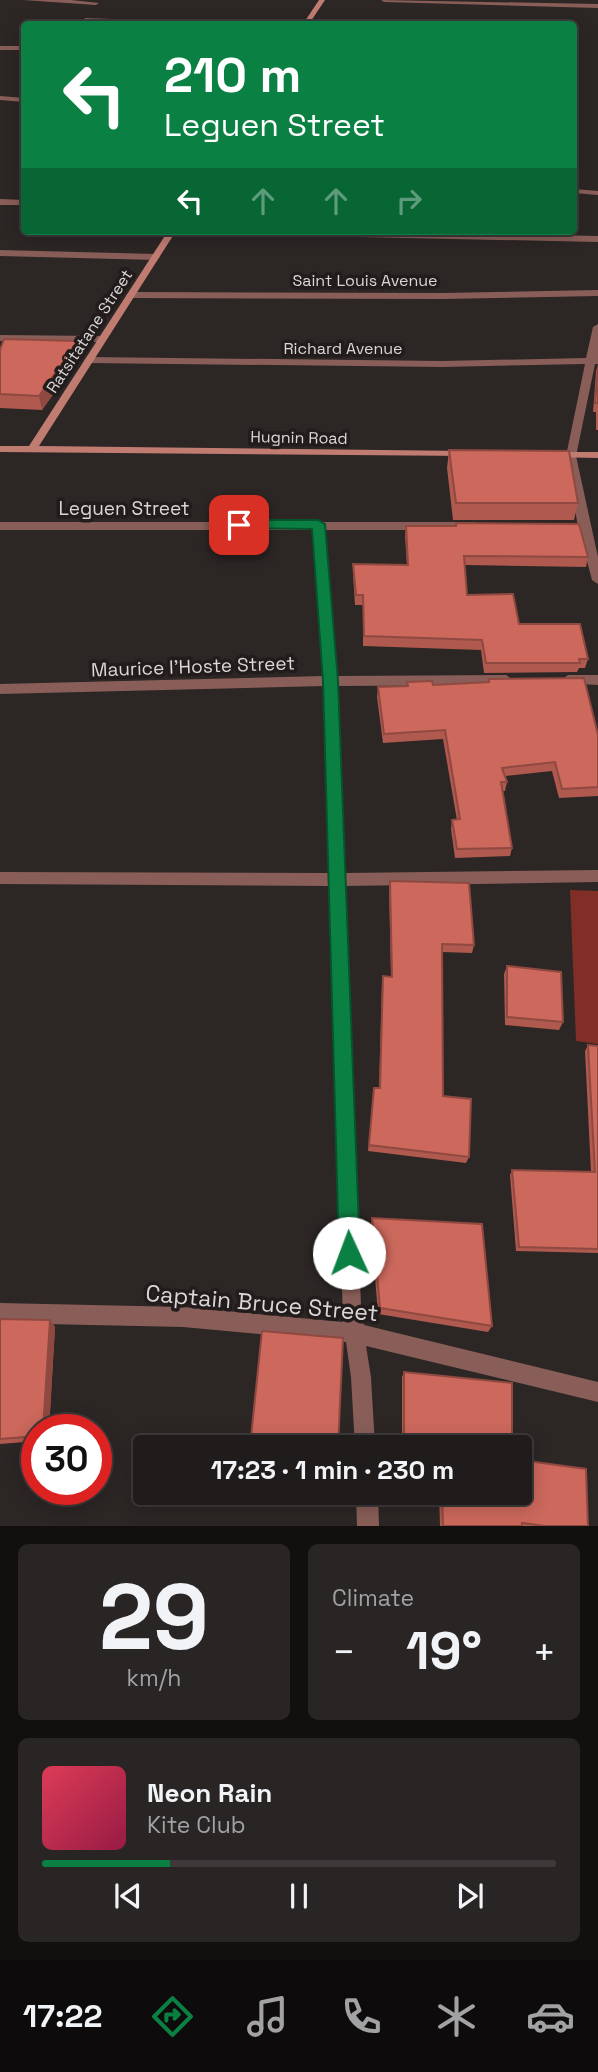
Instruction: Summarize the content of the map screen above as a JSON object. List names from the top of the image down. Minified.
{"streets":{"street":["Saint Louis Avenue","Ratsitatane Street","Richard Avenue","Hugnin Road","Leguen Street","Maurice I'Hoste Street","Captain Bruce Street"]},"crossings":[["Saint Louis Avenue","Ratsitatane Street"],["Ratsitatane Street","Richard Avenue"],["Ratsitatane Street","Hugnin Road"]],"page":{"turn":["210 m","Leguen Street"],"limit":"30","trip":"17:23 · 1 min · 230 m","tile":[["29","km/h"],"Climate"],"heat":["−","19°","+"],"song":["Neon Rain","Kite Club"],"tabs":"17:22"}}
